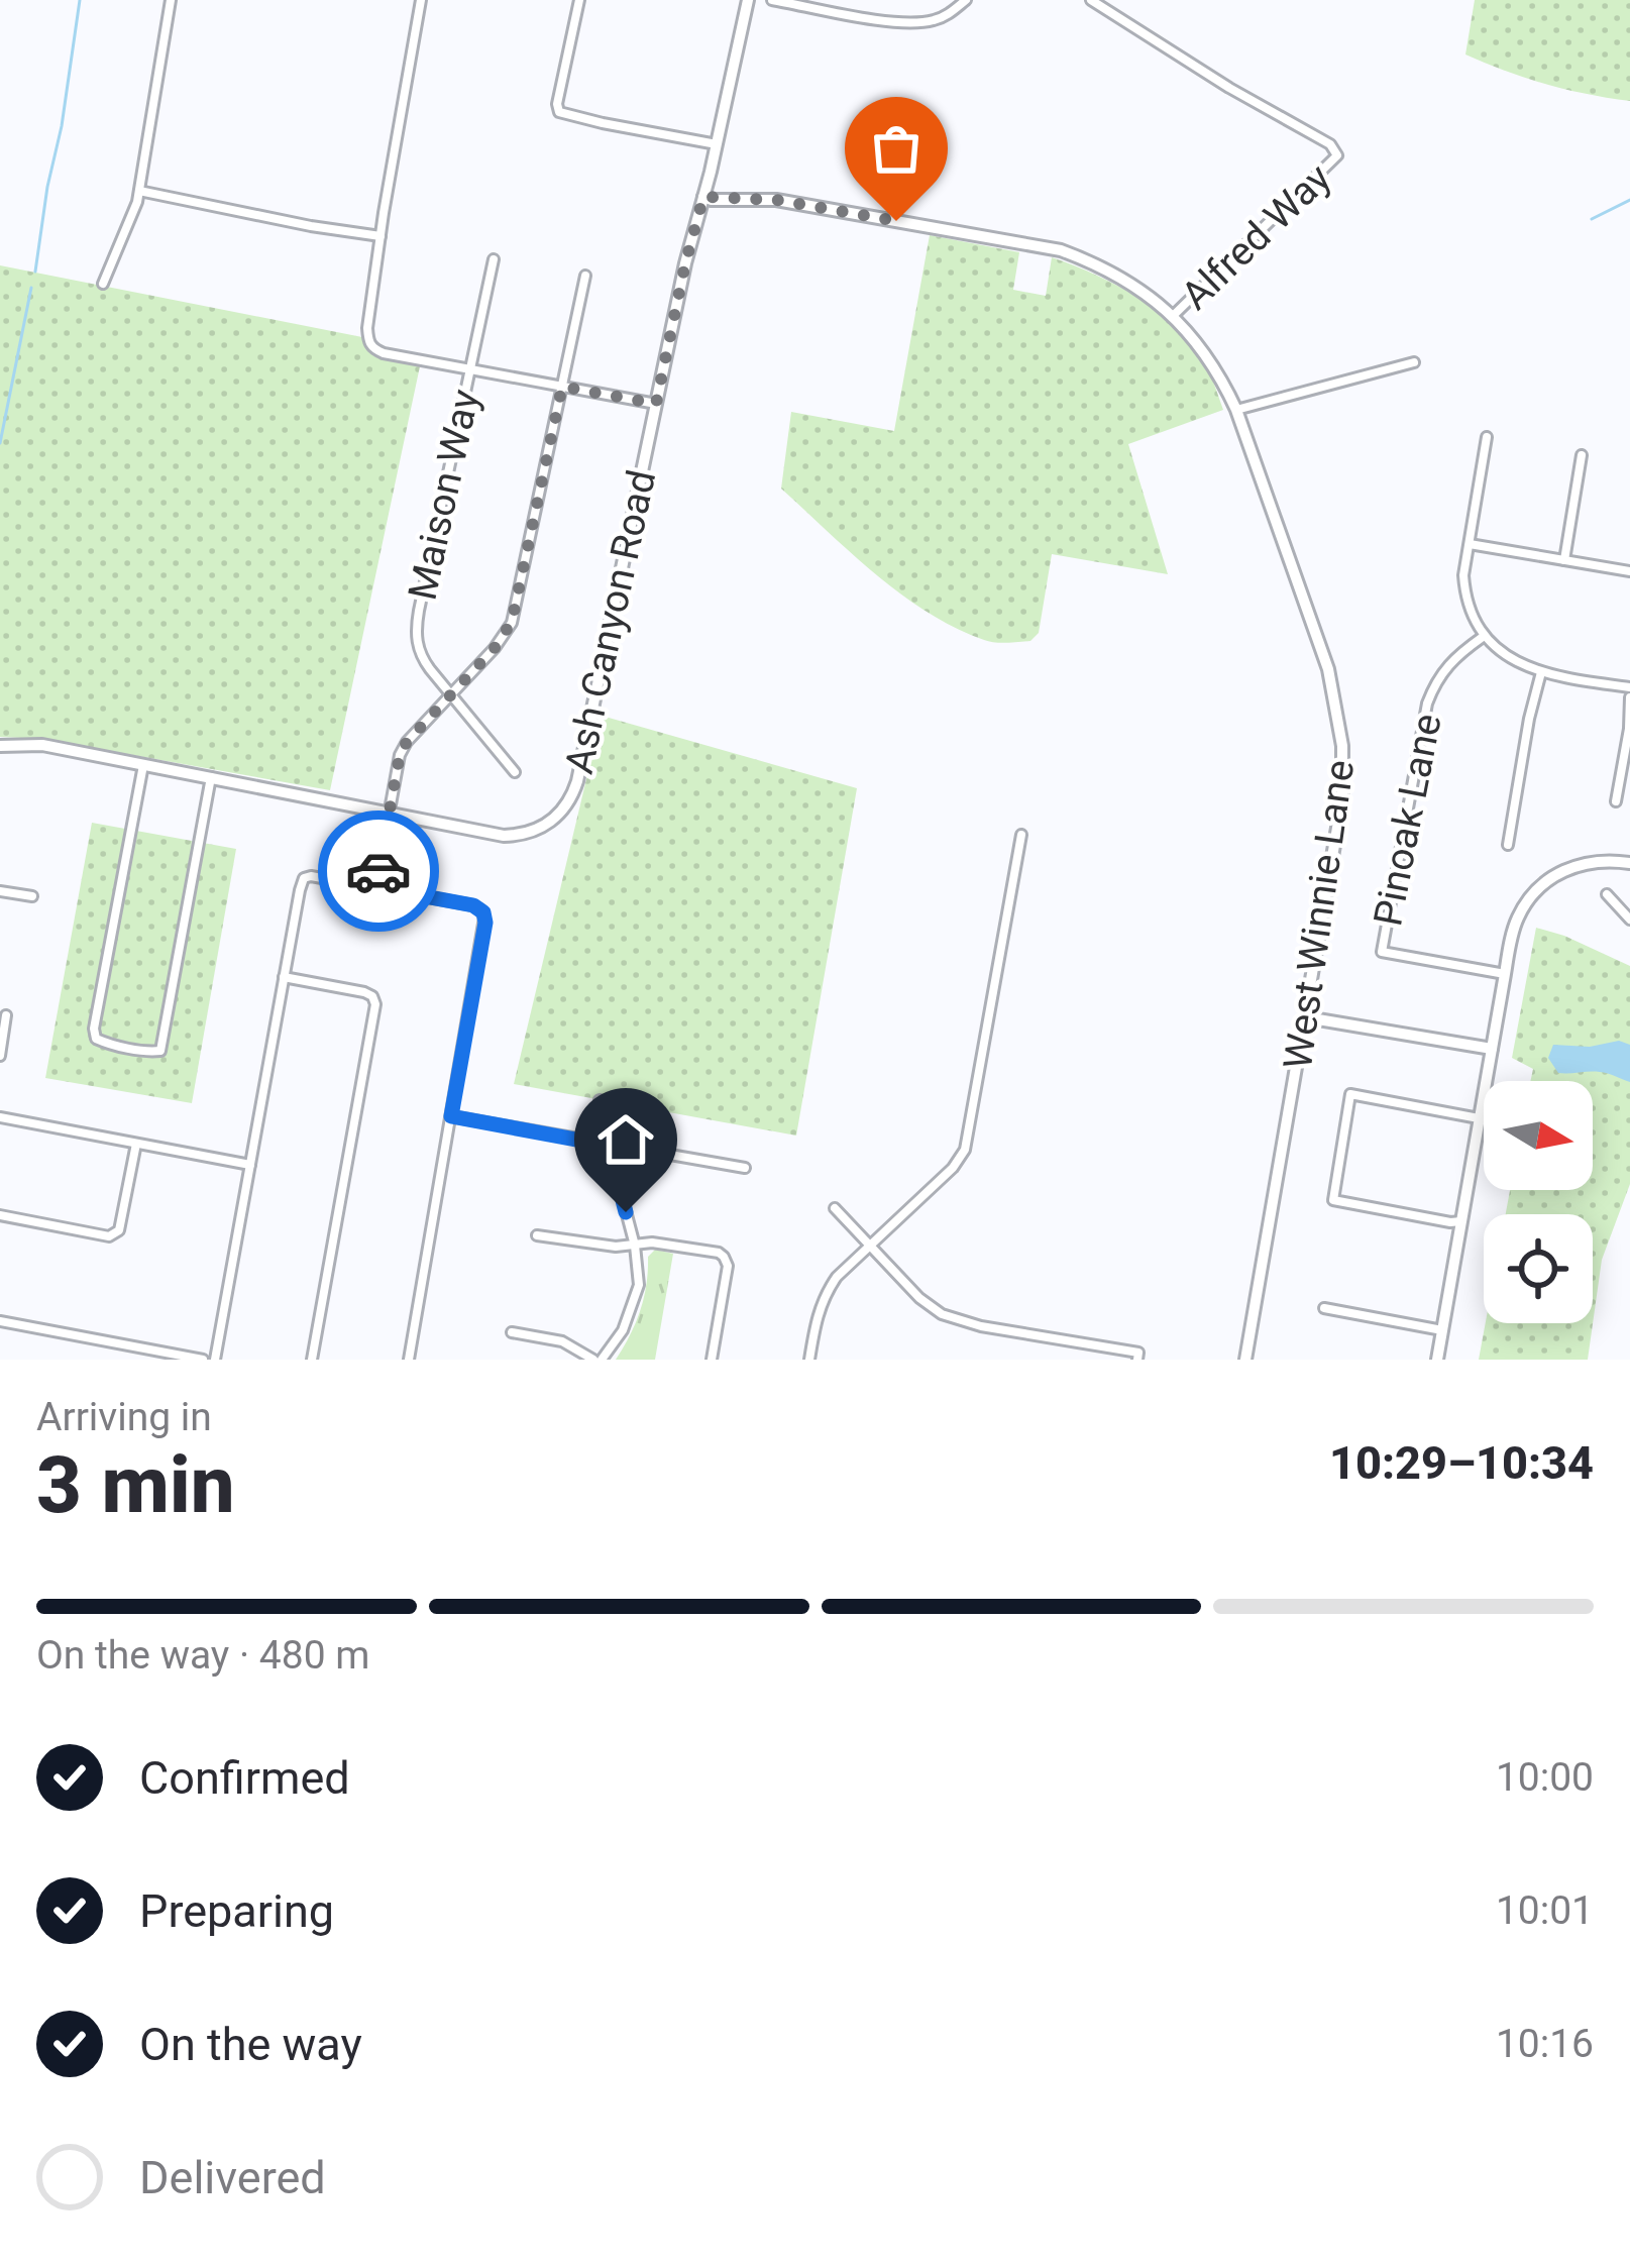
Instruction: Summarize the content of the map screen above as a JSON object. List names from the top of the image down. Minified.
{"streets":{"street":["Alfred Way","Maison Way","Ash Canyon Road","Pinoak Lane","West Winnie Lane"]},"crossings":[["Alfred Way","West Winnie Lane"],["Ash Canyon Road","West Winnie Lane"]],"north":"right","page":{"heading":["3 min","Arriving in","10:29–10:34"],"bar":"On the way · 480 m","list":[["Confirmed","10:00"],["Preparing","10:01"],["On the way","10:16"],"Delivered"]}}
